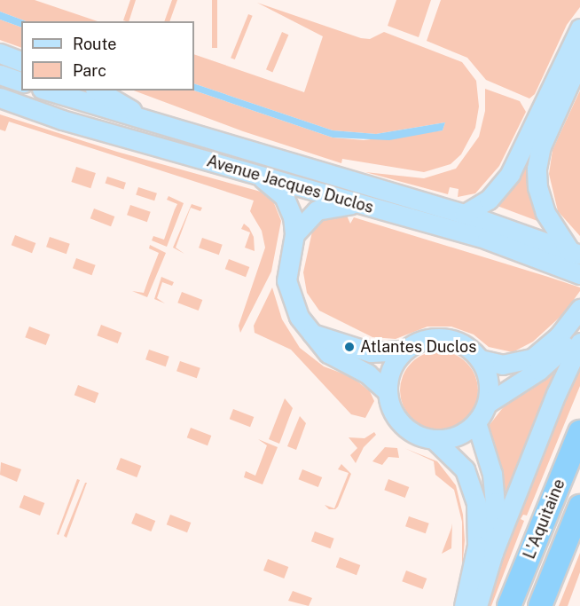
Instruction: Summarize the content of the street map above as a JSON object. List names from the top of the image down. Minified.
{"streets":{"highway":["L'Aquitaine"],"main road":["Avenue Jacques Duclos"]},"places":["Atlantes Duclos"],"legend":["Route","Parc"]}
